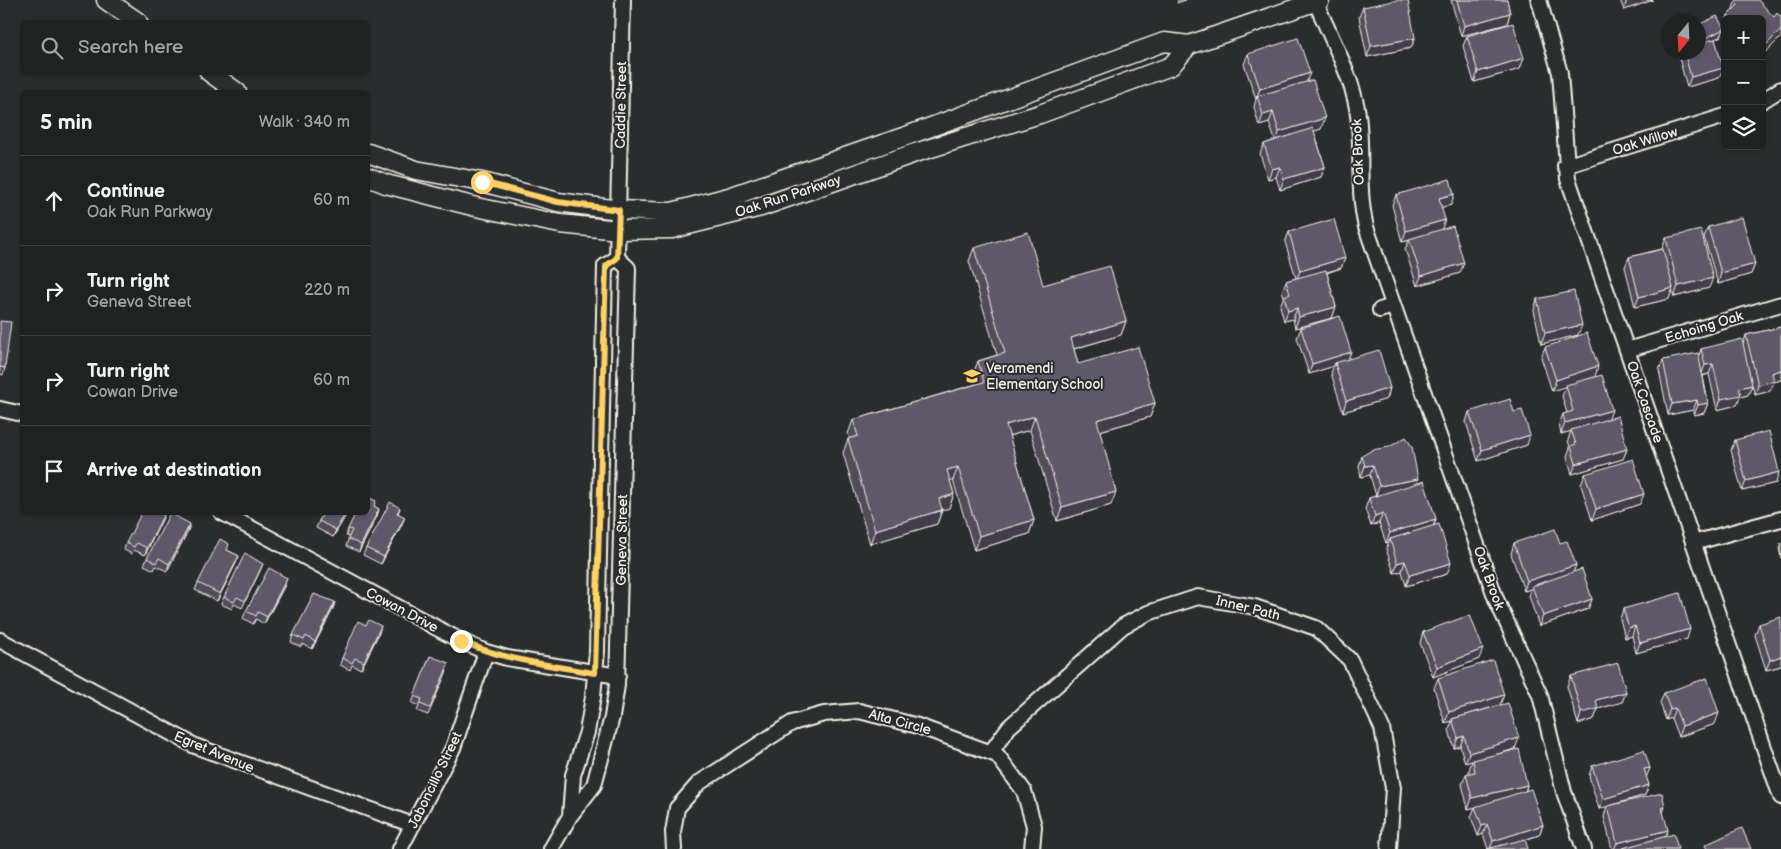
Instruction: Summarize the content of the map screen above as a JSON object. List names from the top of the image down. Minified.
{"streets":{"street":["Caddie Street","Oak Willow","Oak Brook","Oak Run Parkway","Echoing Oak","Oak Cascade","Geneva Street","Inner Path","Cowan Drive","Alta Circle","Egret Avenue","Jaboncillo Street"]},"crossings":[["Caddie Street","Oak Run Parkway"],["Caddie Street","Geneva Street"],["Oak Willow","Oak Cascade"],["Oak Brook","Oak Run Parkway"],["Oak Run Parkway","Geneva Street"],["Echoing Oak","Oak Cascade"],["Geneva Street","Cowan Drive"],["Inner Path","Alta Circle"],["Cowan Drive","Jaboncillo Street"],["Egret Avenue","Jaboncillo Street"]],"places":{"school or university":["Veramendi Elementary School"]},"north":"bottom","page":{"map_buttons":["+","−"],"search":"Search here","heading":["5 min","Walk · 340 m"],"list":[["Continue","Oak Run Parkway","60 m"],["Turn right","Geneva Street","220 m"],["Turn right","Cowan Drive","60 m"],"Arrive at destination"]}}
